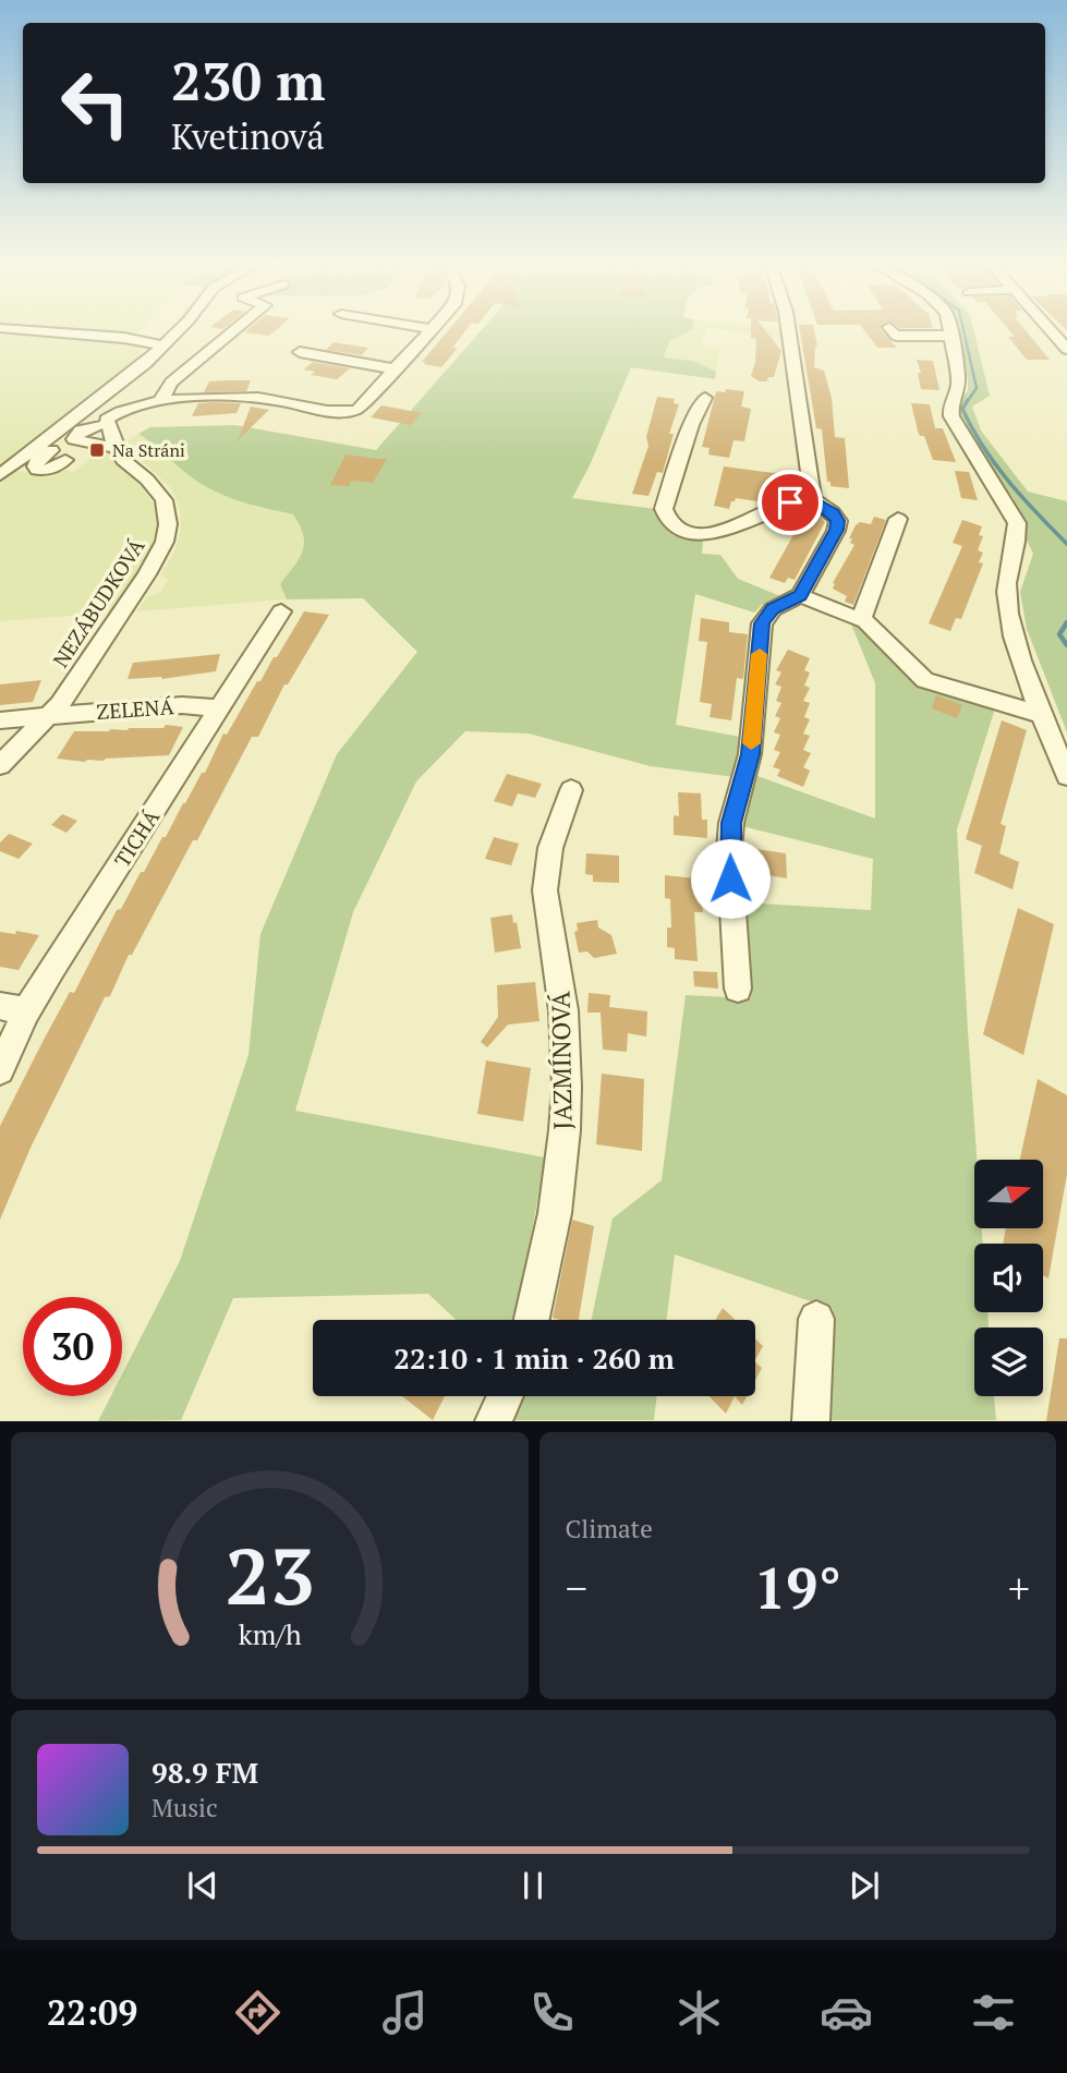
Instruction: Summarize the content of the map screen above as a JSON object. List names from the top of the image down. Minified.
{"streets":{"street":["NEZÁBUDKOVÁ","ZELENÁ","TICHÁ","JAZMÍNOVÁ"]},"crossings":[["NEZÁBUDKOVÁ","ZELENÁ"],["ZELENÁ","TICHÁ"]],"places":{"transit":["Na Stráni"]},"north":"right","page":{"turn":["230 m","Kvetinová"],"limit":"30","trip":"22:10 · 1 min · 260 m","tile":"Climate","heat":["−","19°","+"],"song":["98.9 FM","Music"],"tabs":"22:09","gauge":["23","km/h"]}}
